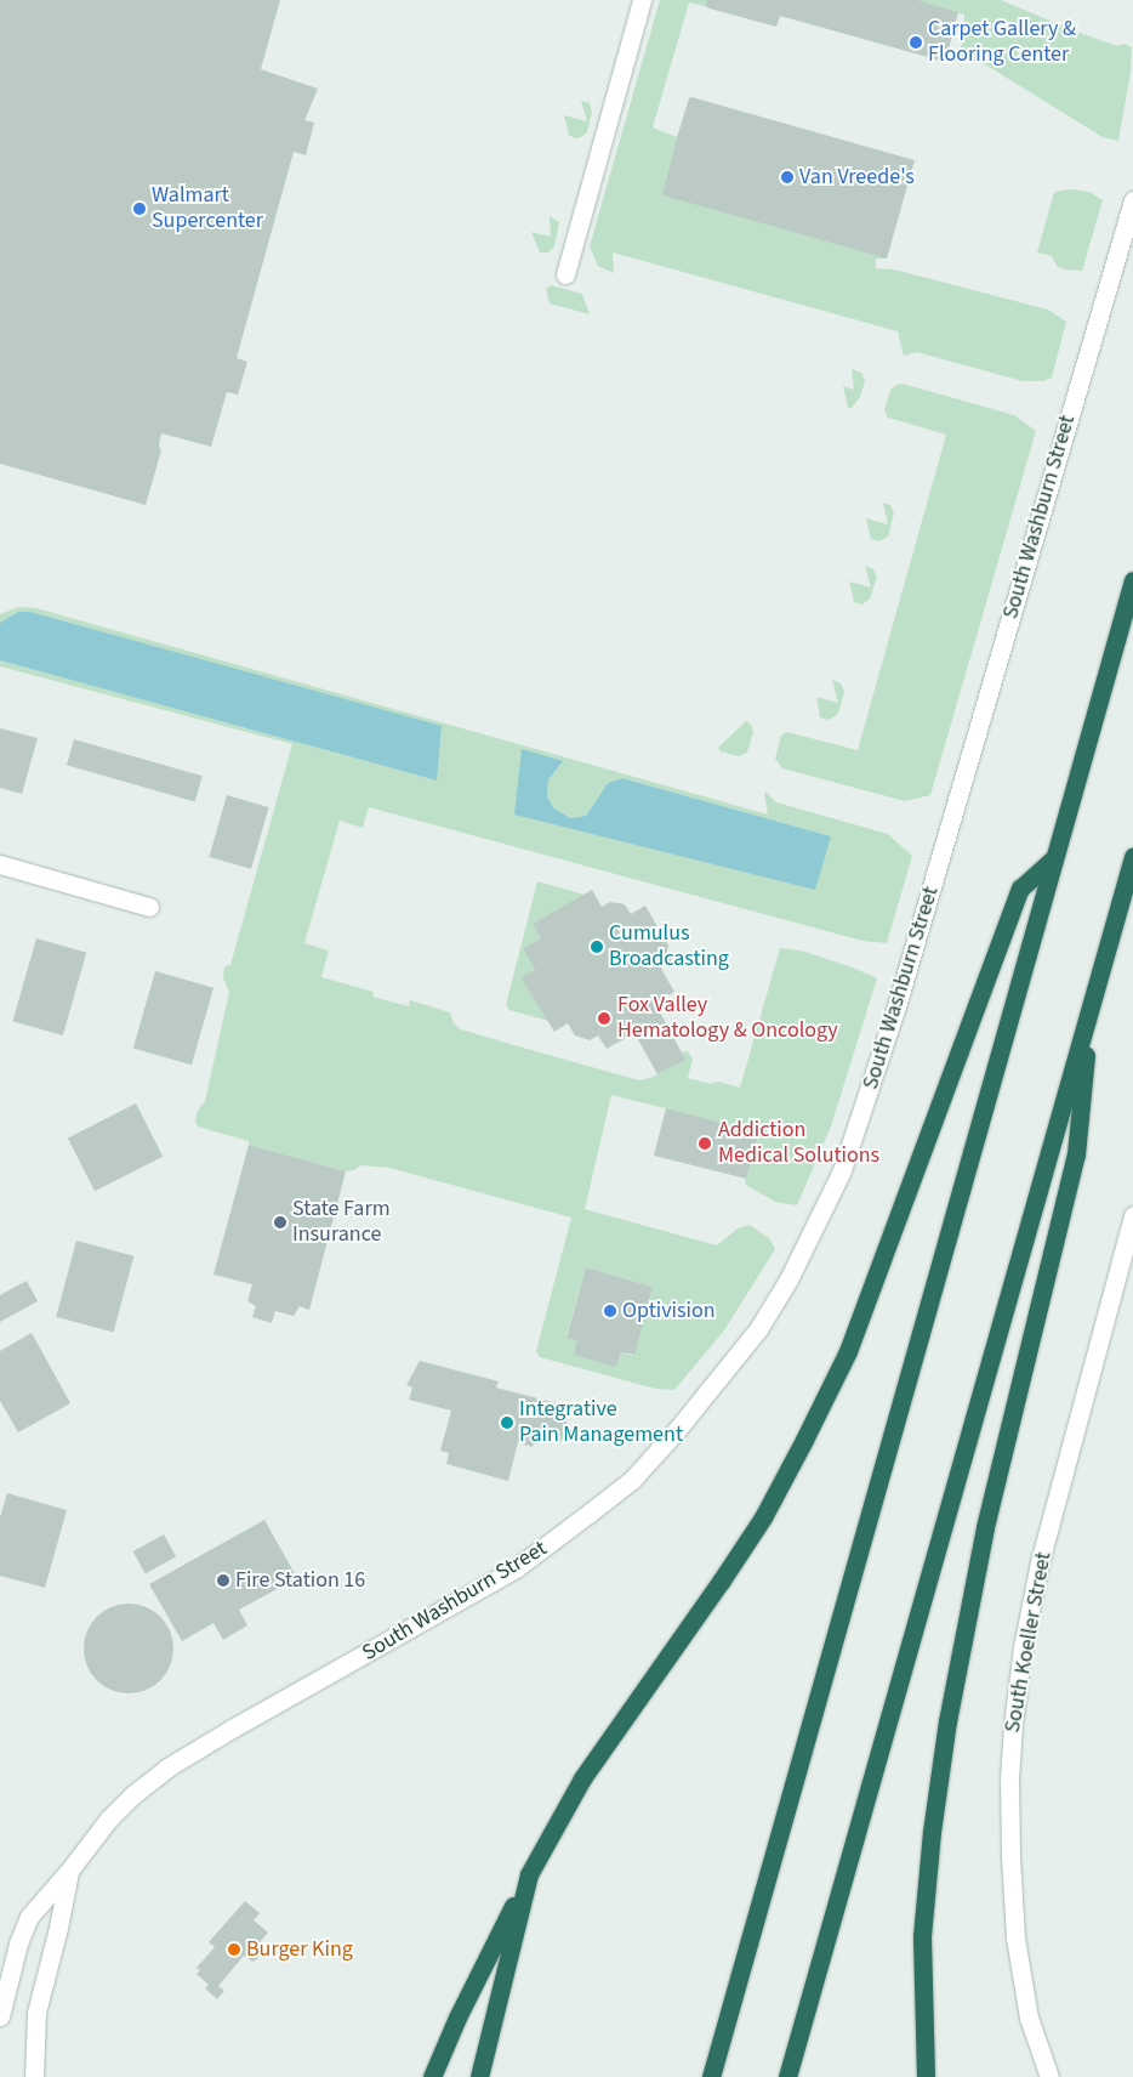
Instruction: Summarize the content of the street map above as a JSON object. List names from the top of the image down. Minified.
{"streets":{"street":["South Washburn Street","South Koeller Street"]},"places":["Carpet Gallery & Flooring Center","Van Vreede's","Walmart Supercenter","Cumulus Broadcasting","Fox Valley Hematology & Oncology","Addiction Medical Solutions","State Farm Insurance","Optivision","Integrative Pain Management","Fire Station 16","Burger King"]}
